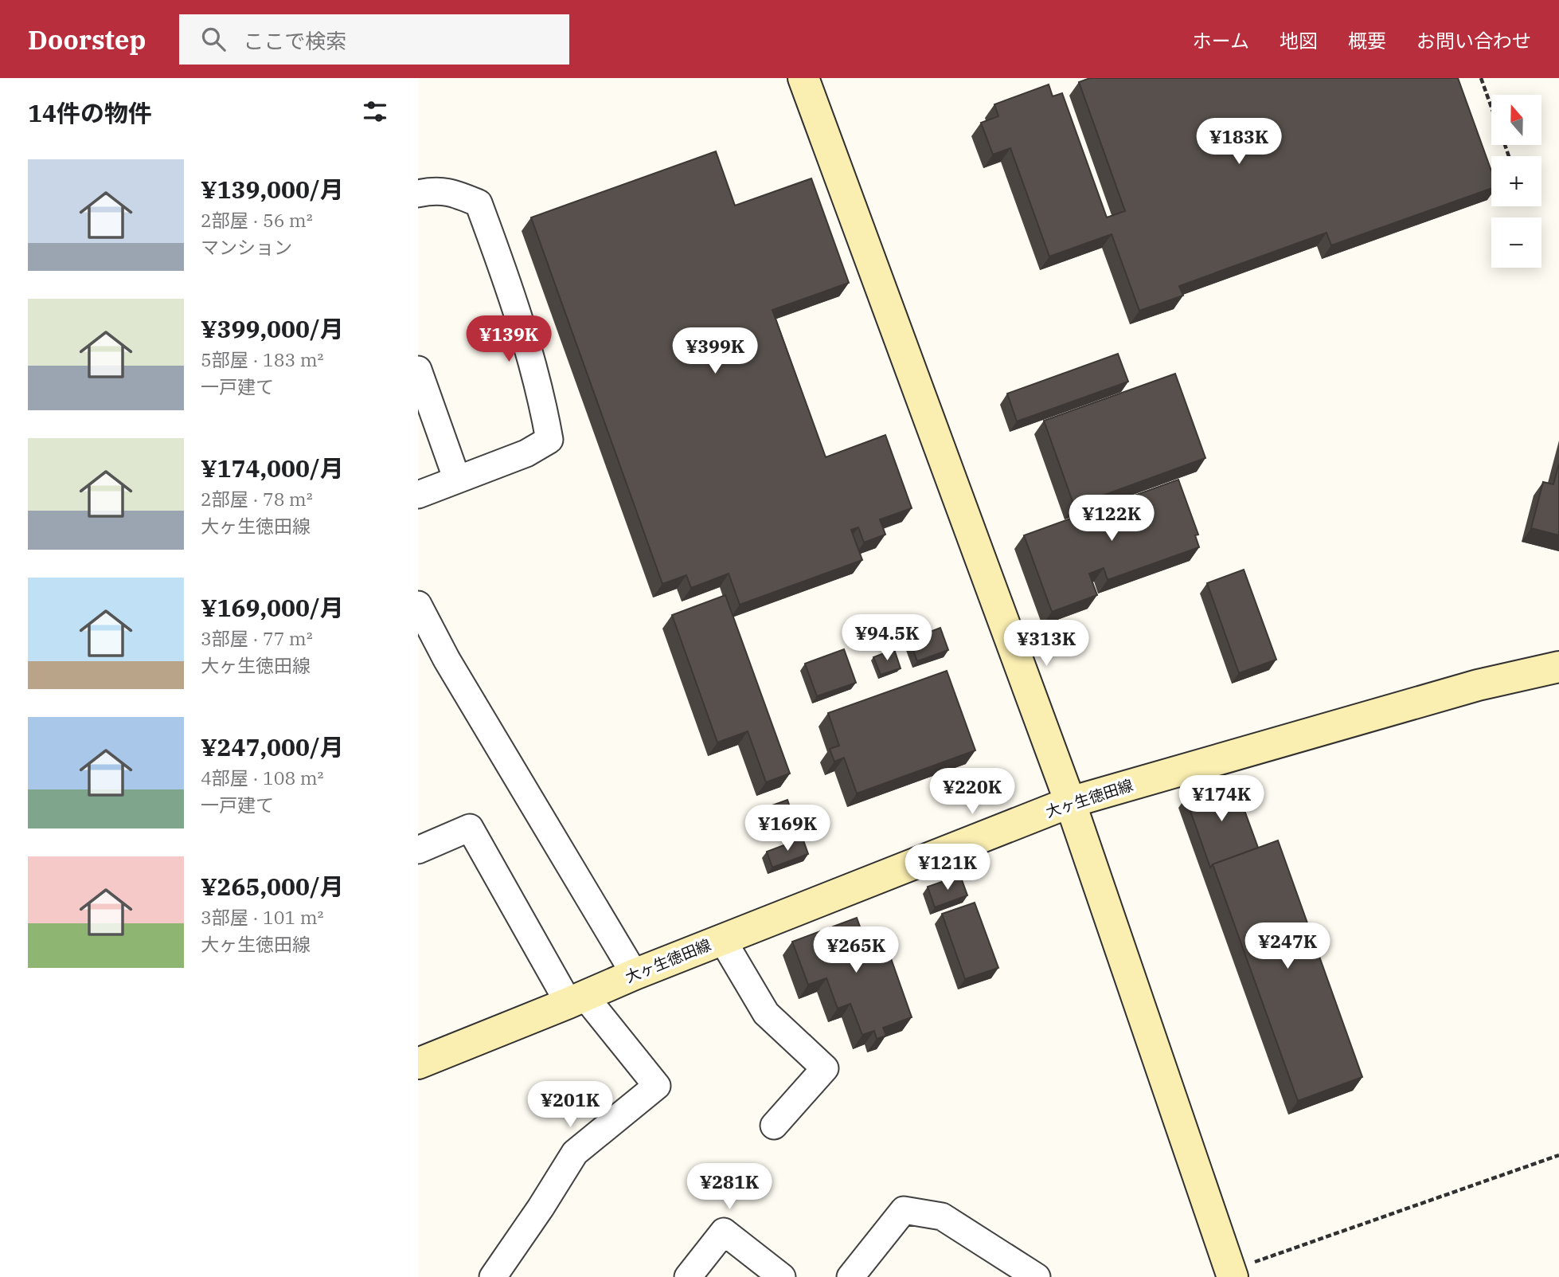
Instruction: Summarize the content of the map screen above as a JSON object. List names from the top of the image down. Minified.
{"streets":{"street":["大ヶ生徳田線"]},"north":"top","page":{"header":"Doorstep","search":"ここで検索","nav":["ホーム","地図","概要","お問い合わせ"],"heading":"14件の物件","map_buttons":["+","−"],"price":["¥183K","¥139K","¥399K","¥122K","¥94.5K","¥313K","¥220K","¥174K","¥169K","¥121K","¥247K","¥265K","¥201K","¥281K"],"list":[{"name":"¥139,000/月","note":"2部屋 · 56 m² · マンション"},{"name":"¥399,000/月","note":"5部屋 · 183 m² · 一戸建て"},{"name":"¥174,000/月","note":"2部屋 · 78 m² · 大ヶ生徳田線"},{"name":"¥169,000/月","note":"3部屋 · 77 m² · 大ヶ生徳田線"},{"name":"¥247,000/月","note":"4部屋 · 108 m² · 一戸建て"},{"name":"¥265,000/月","note":"3部屋 · 101 m² · 大ヶ生徳田線"}]}}
